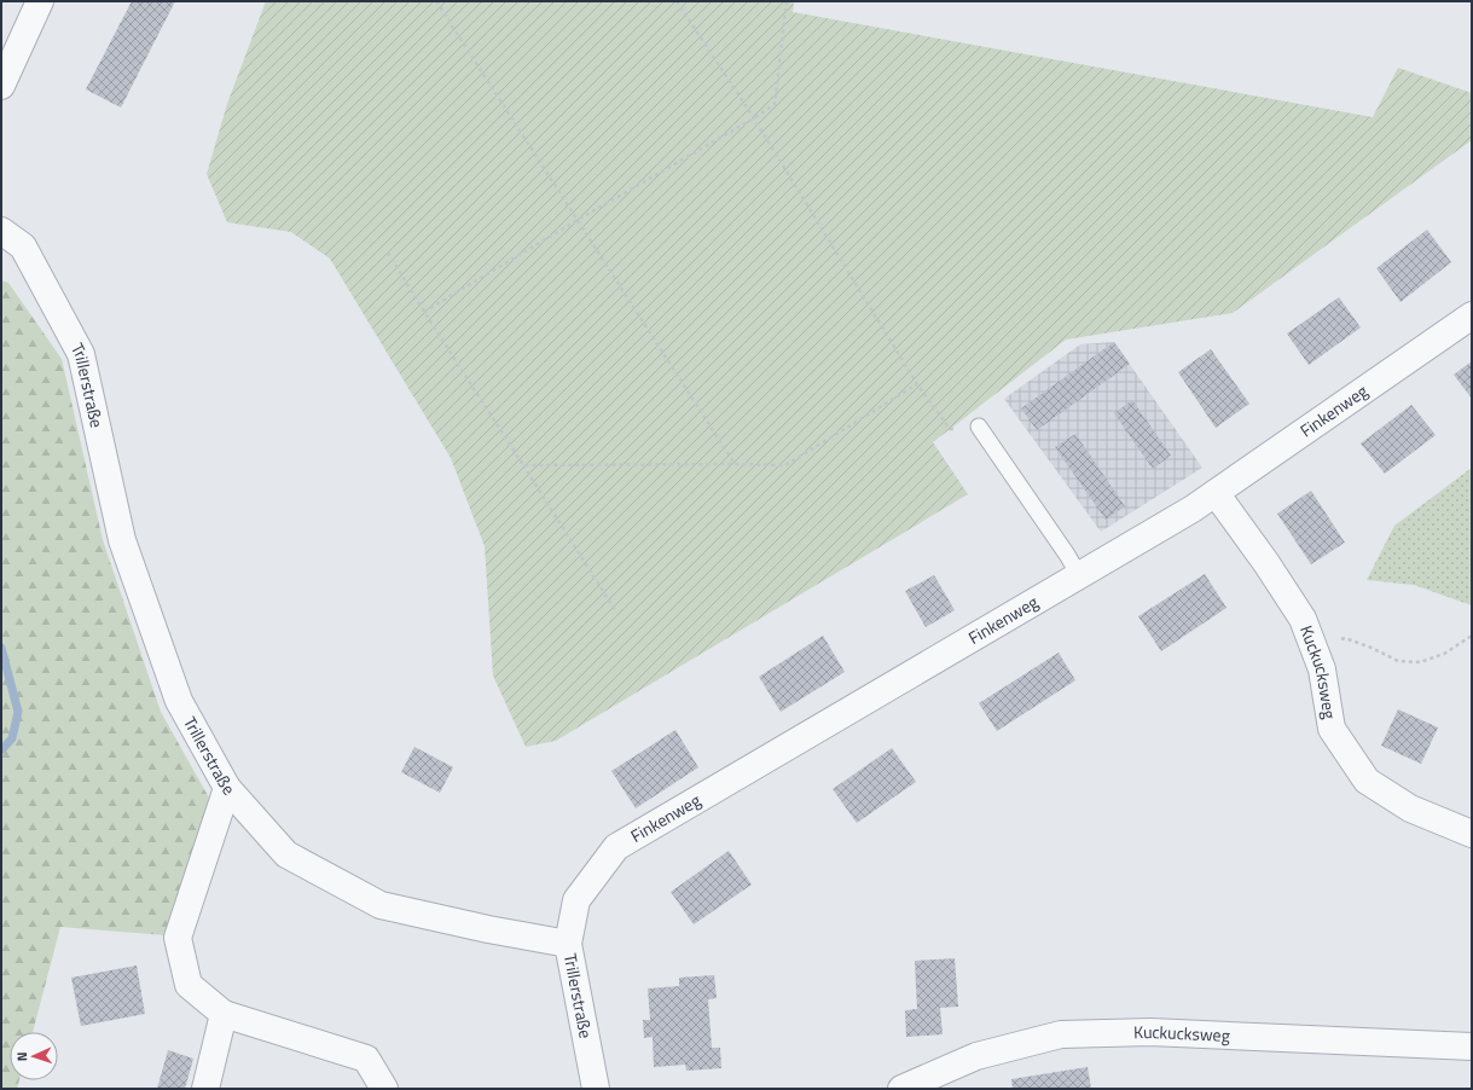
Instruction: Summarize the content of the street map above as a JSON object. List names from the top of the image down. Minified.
{"streets":{"street":["Trillerstraße","Finkenweg","Kuckucksweg"]},"crossings":[["Trillerstraße","Finkenweg"],["Finkenweg","Kuckucksweg"]],"north":"left"}
